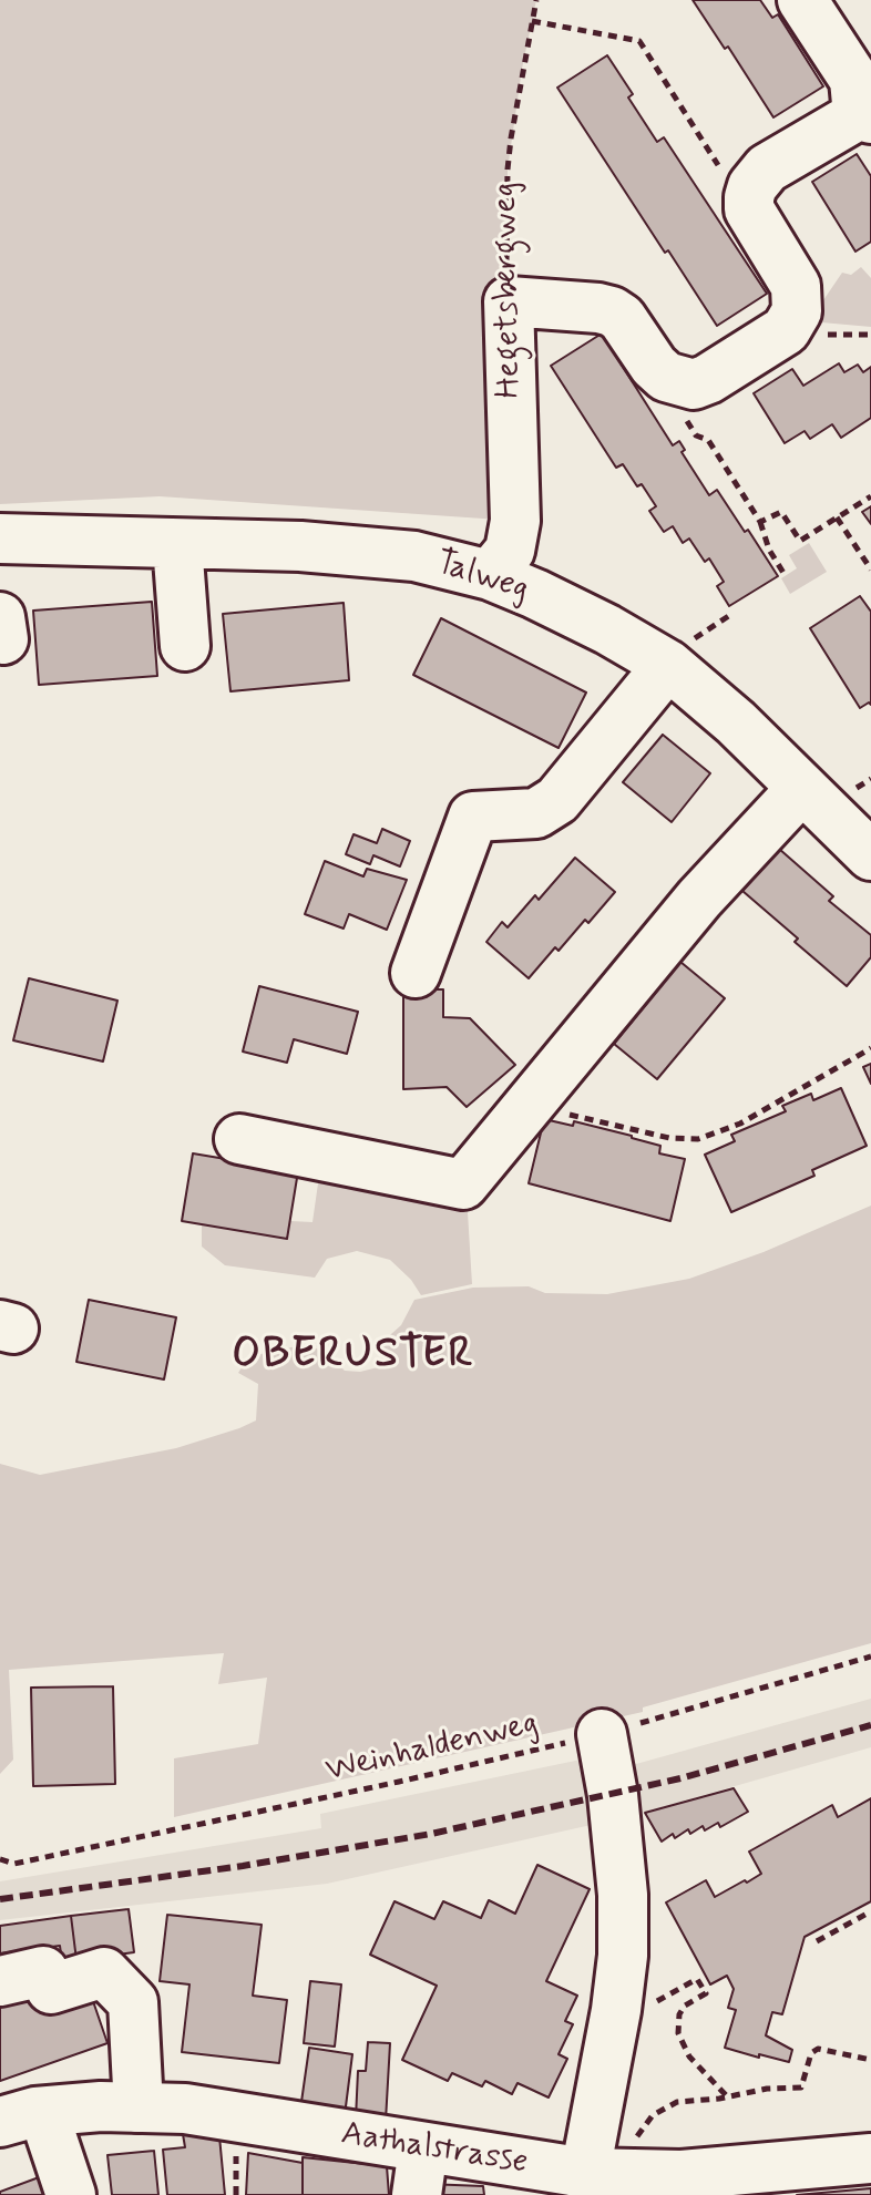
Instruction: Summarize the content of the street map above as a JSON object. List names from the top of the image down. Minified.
{"streets":{"street":["Hegetsbergweg","Talweg","Aathalstrasse"],"path":["Weinhaldenweg"]},"crossings":[["Hegetsbergweg","Talweg"]],"districts":["OBERUSTER"]}
